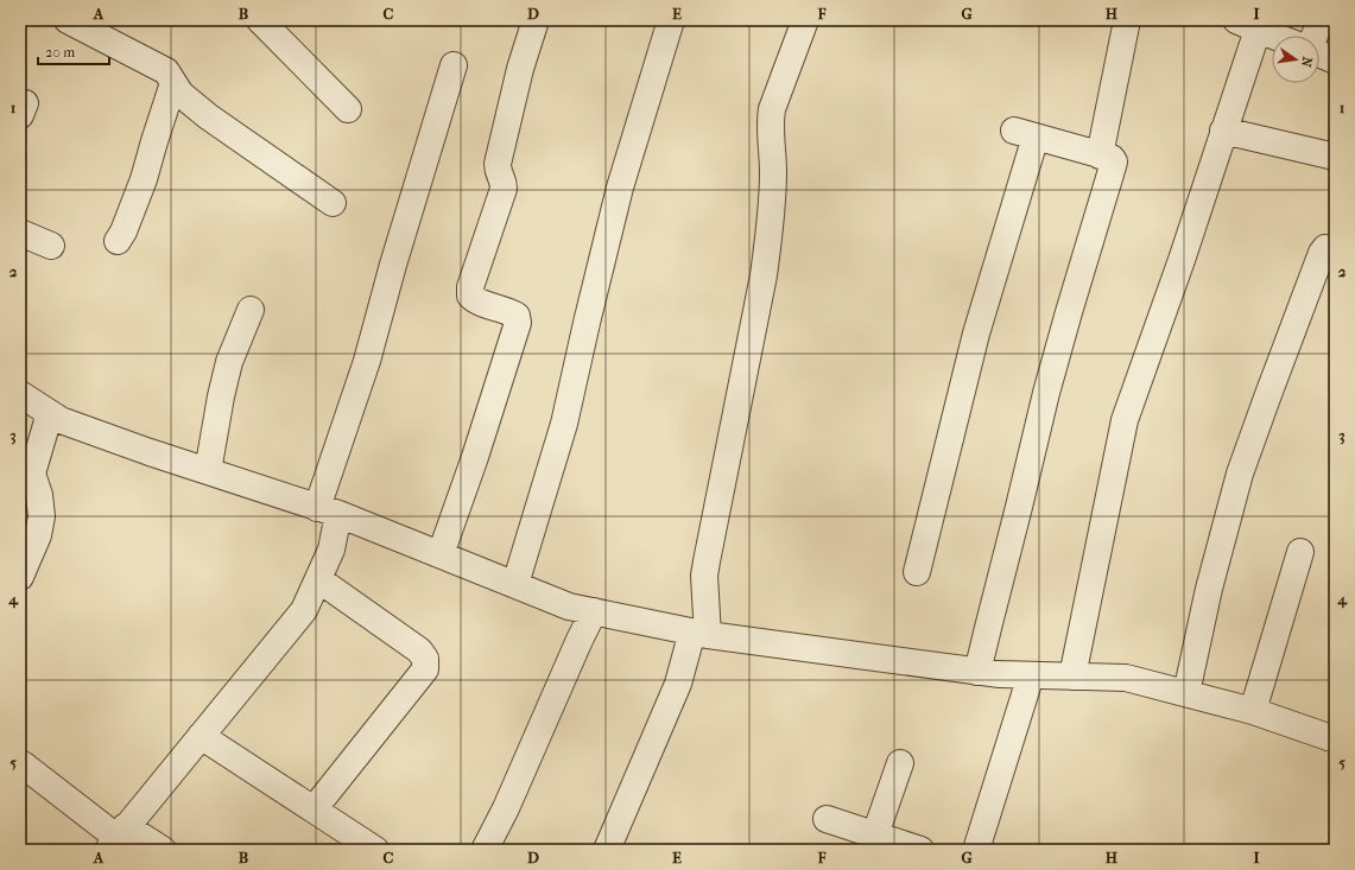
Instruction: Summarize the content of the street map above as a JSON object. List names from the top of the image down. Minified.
{"scale_bar":"20 m","north":"right","grid":{"columns":["A","B","C","D","E","F","G","H","I"],"rows":["1","2","3","4","5"]}}
